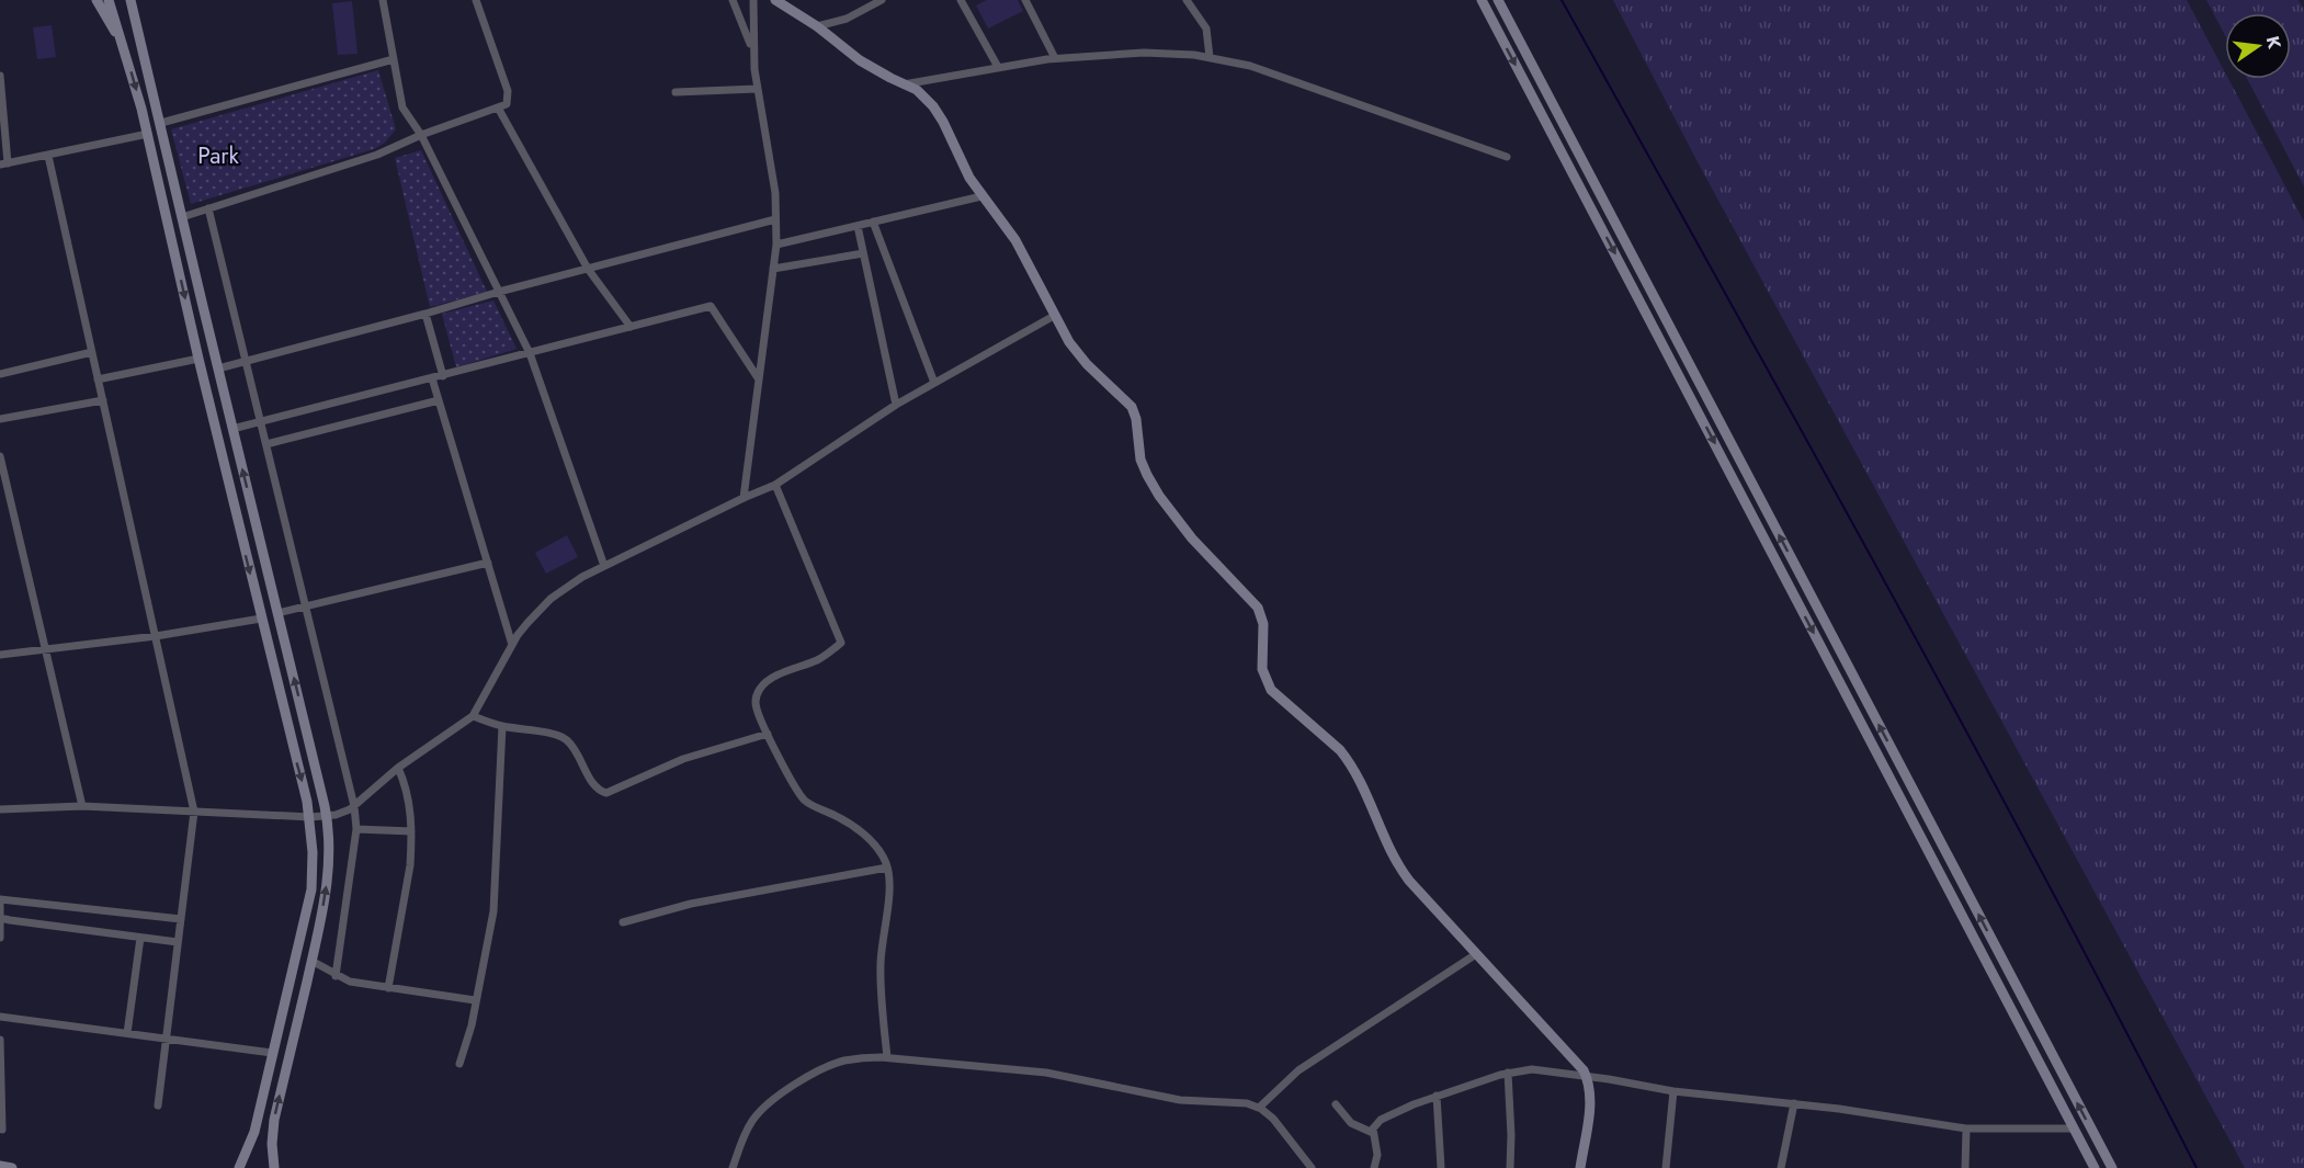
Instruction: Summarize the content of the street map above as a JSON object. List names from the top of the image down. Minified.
{"parks":["Park"],"north":"right"}
